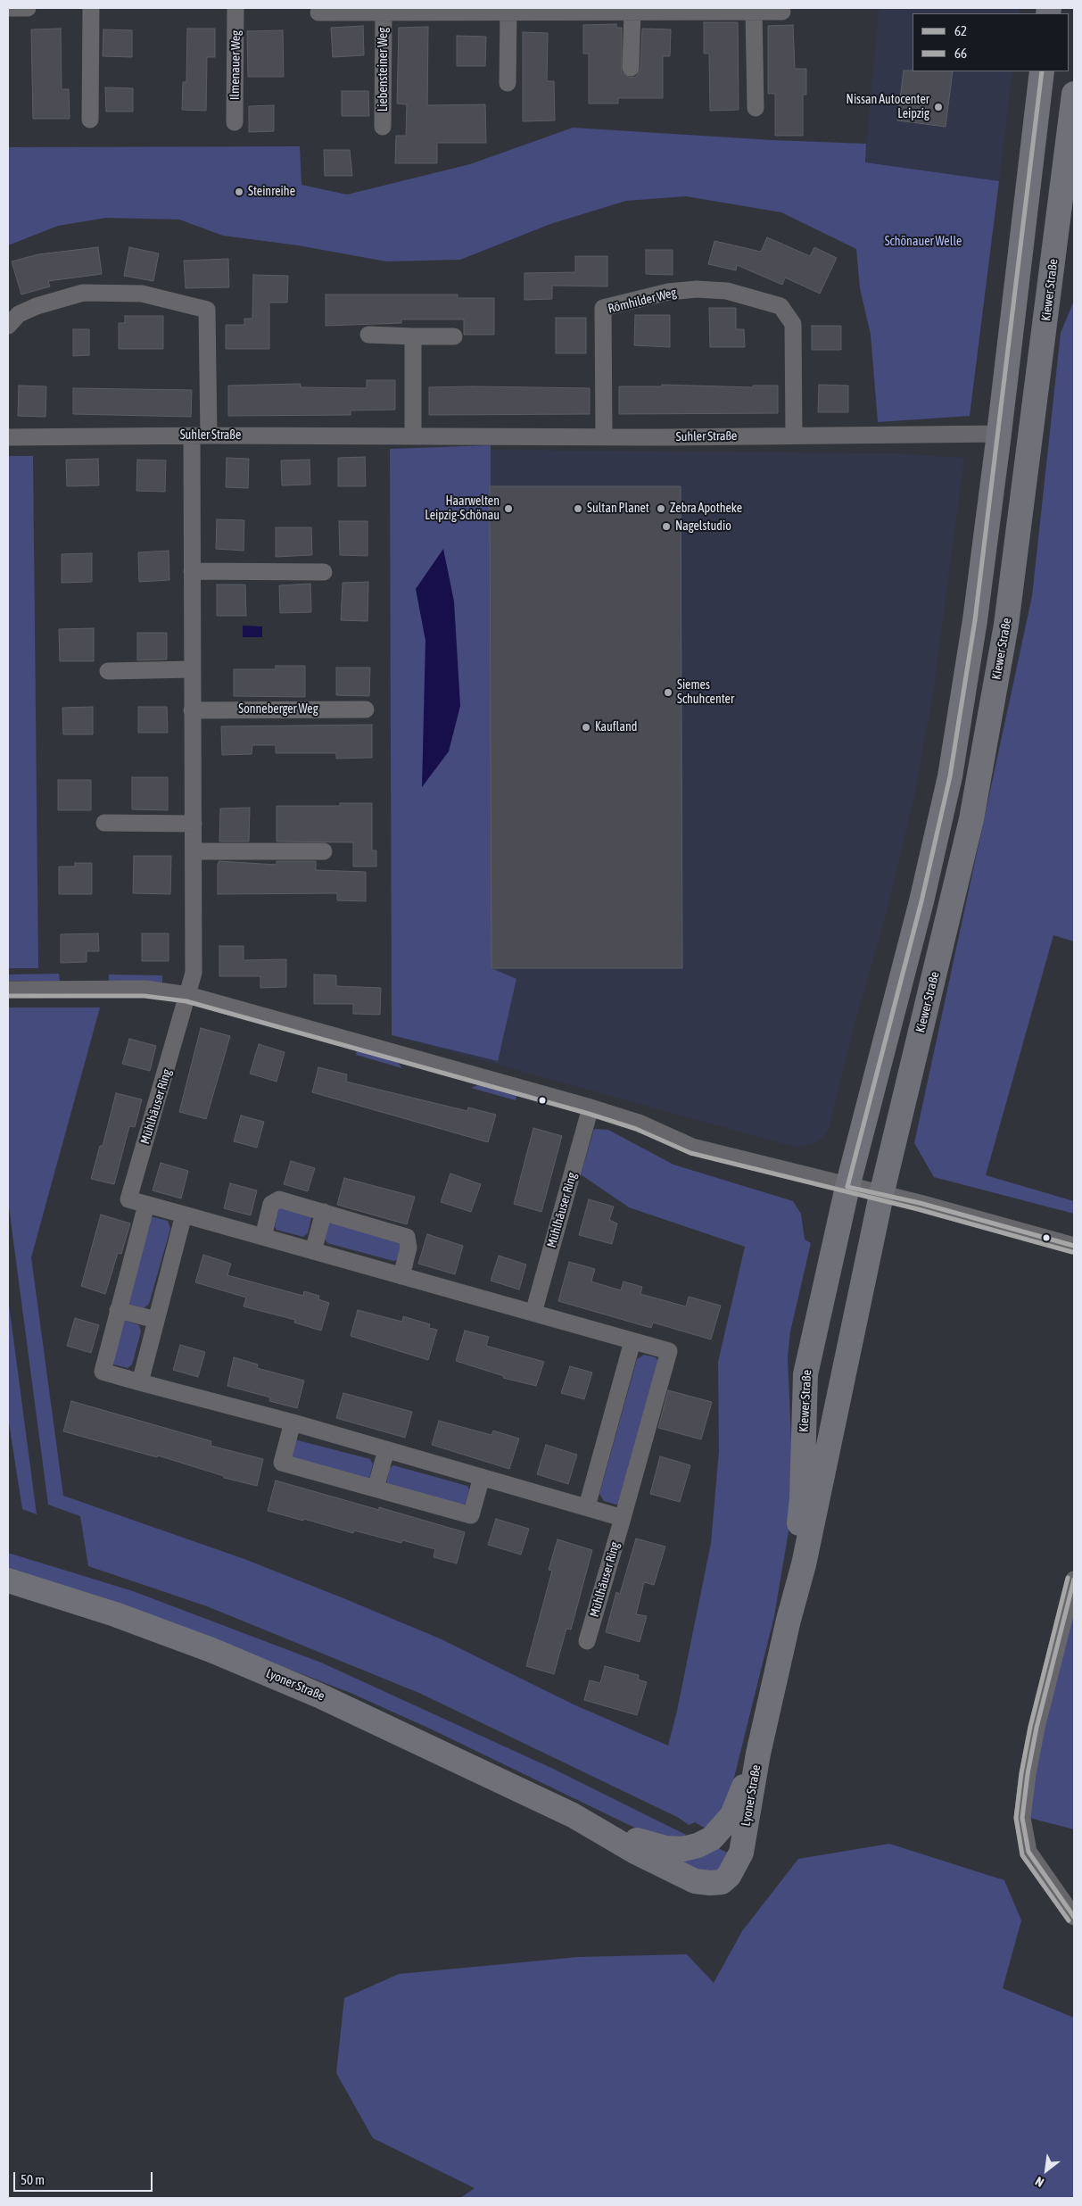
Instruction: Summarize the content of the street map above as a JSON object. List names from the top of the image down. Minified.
{"streets":{"main road":["Kiewer Straße","Lyoner Straße"],"street":["Ilmenauer Weg","Liebensteiner Weg","Römhilder Weg","Suhler Straße","Sonneberger Weg","Mühlhäuser Ring"]},"crossings":[["Kiewer Straße","Suhler Straße"],["Kiewer Straße","Lyoner Straße"],["Römhilder Weg","Suhler Straße"]],"parks":["Schönauer Welle"],"places":["Nissan Autocenter Leipzig","Steinreihe","Haarwelten Leipzig-Schönau","Sultan Planet","Zebra Apotheke","Nagelstudio","Siemes Schuhcenter","Kaufland"],"lines":["transit line 62","transit line 66"],"legend":["62","66"],"scale_bar":"50 m","north":"bottom left"}
